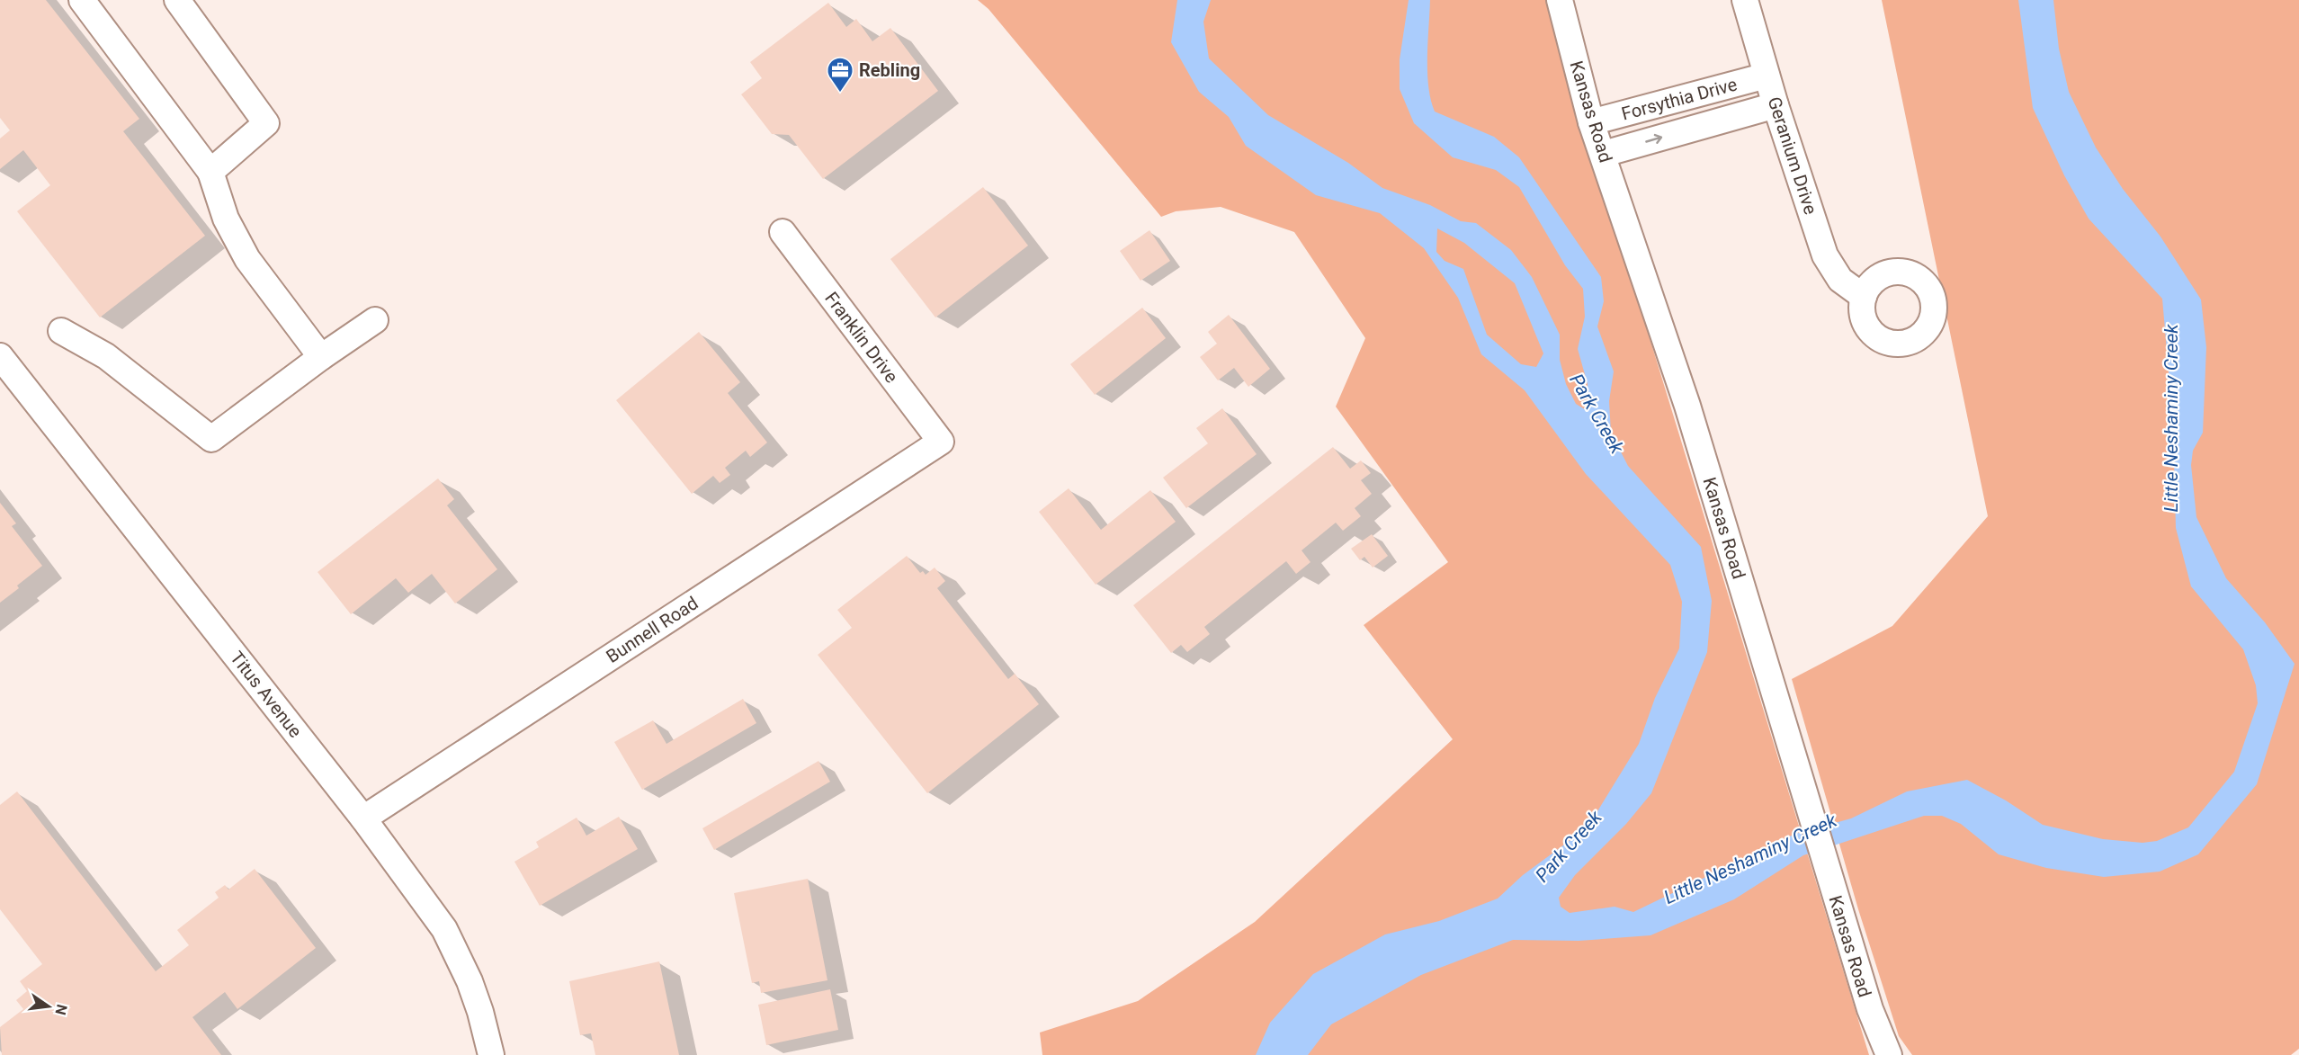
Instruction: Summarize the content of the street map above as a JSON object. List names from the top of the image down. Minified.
{"streets":{"street":["Forsythia Drive","Kansas Road","Geranium Drive","Franklin Drive","Bunnell Road","Titus Avenue"]},"crossings":[["Forsythia Drive","Kansas Road"],["Forsythia Drive","Geranium Drive"],["Franklin Drive","Bunnell Road"],["Bunnell Road","Titus Avenue"]],"water":["Park Creek","Little Neshaminy Creek"],"places":{"office":["Rebling"]},"north":"right"}
